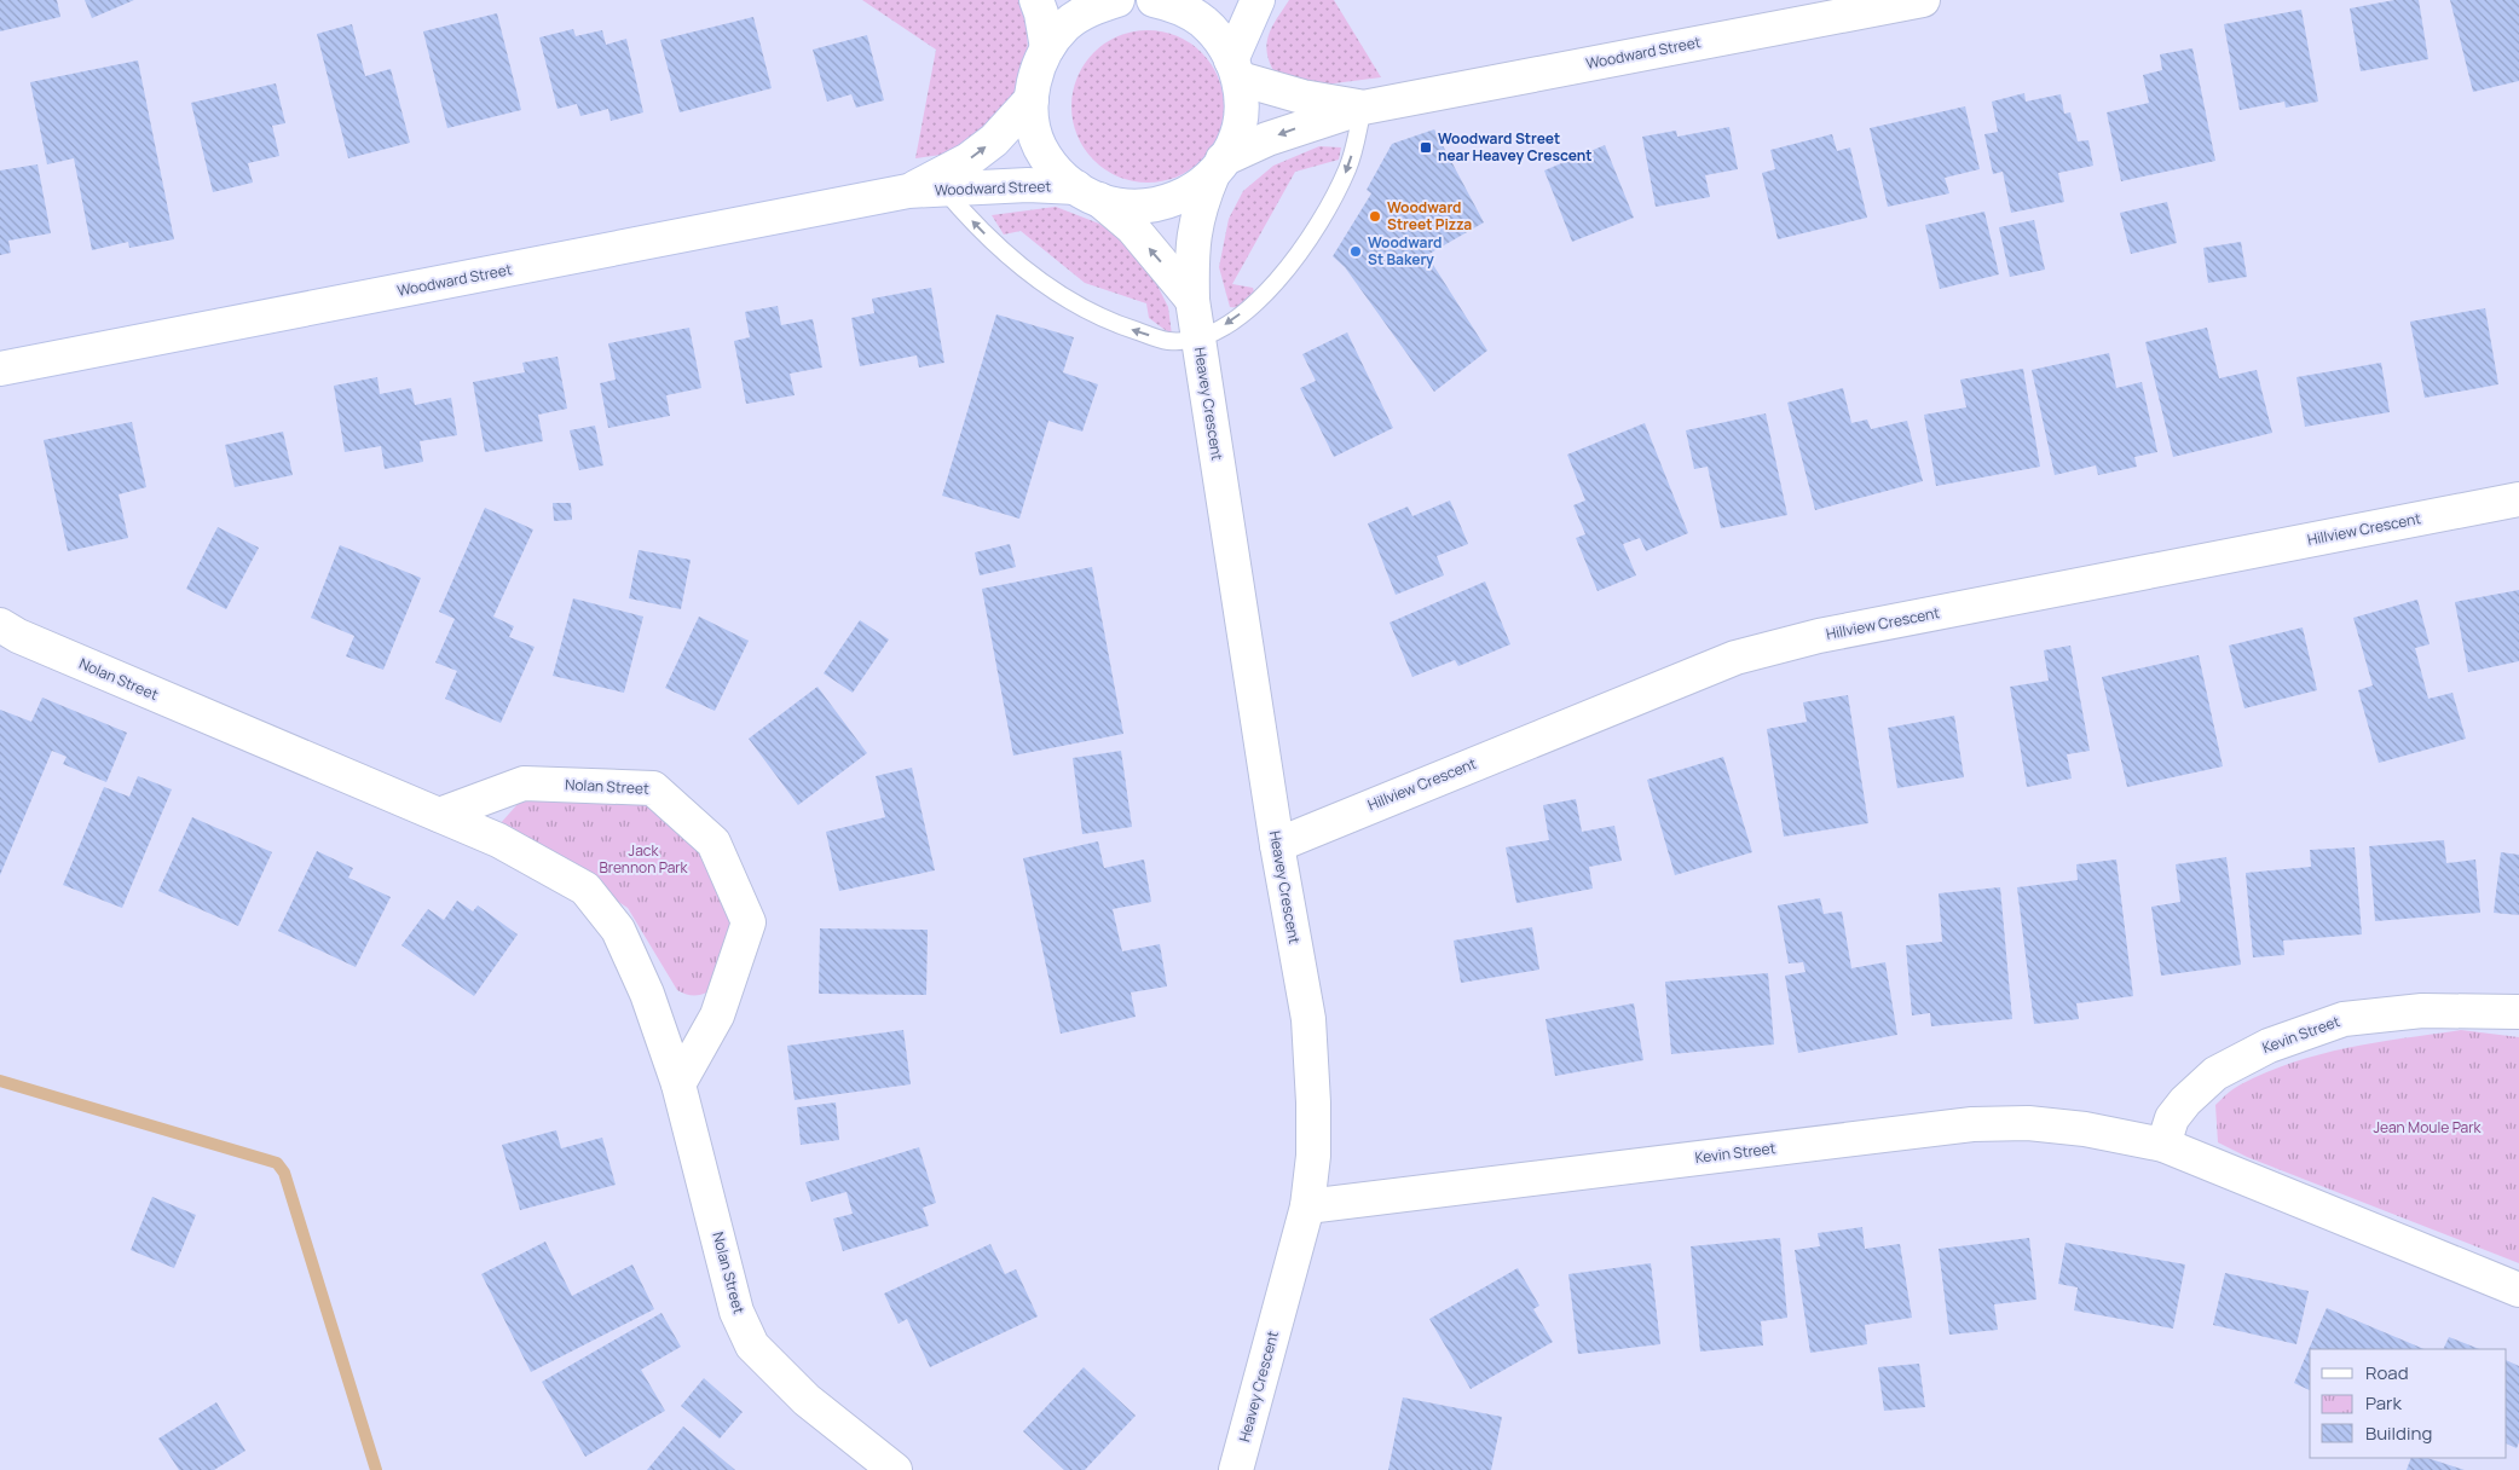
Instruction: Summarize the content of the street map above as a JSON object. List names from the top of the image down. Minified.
{"streets":{"street":["Woodward Street","Heavey Crescent","Hillview Crescent","Nolan Street","Kevin Street"]},"crossings":[["Woodward Street","Heavey Crescent"],["Heavey Crescent","Hillview Crescent"],["Heavey Crescent","Kevin Street"]],"parks":["Jack Brennon Park","Jean Moule Park"],"places":{"transit":["Woodward Street near Heavey Crescent"],"other":["Woodward Street Pizza","Woodward St Bakery"]},"legend":["Road","Park","Building"]}
